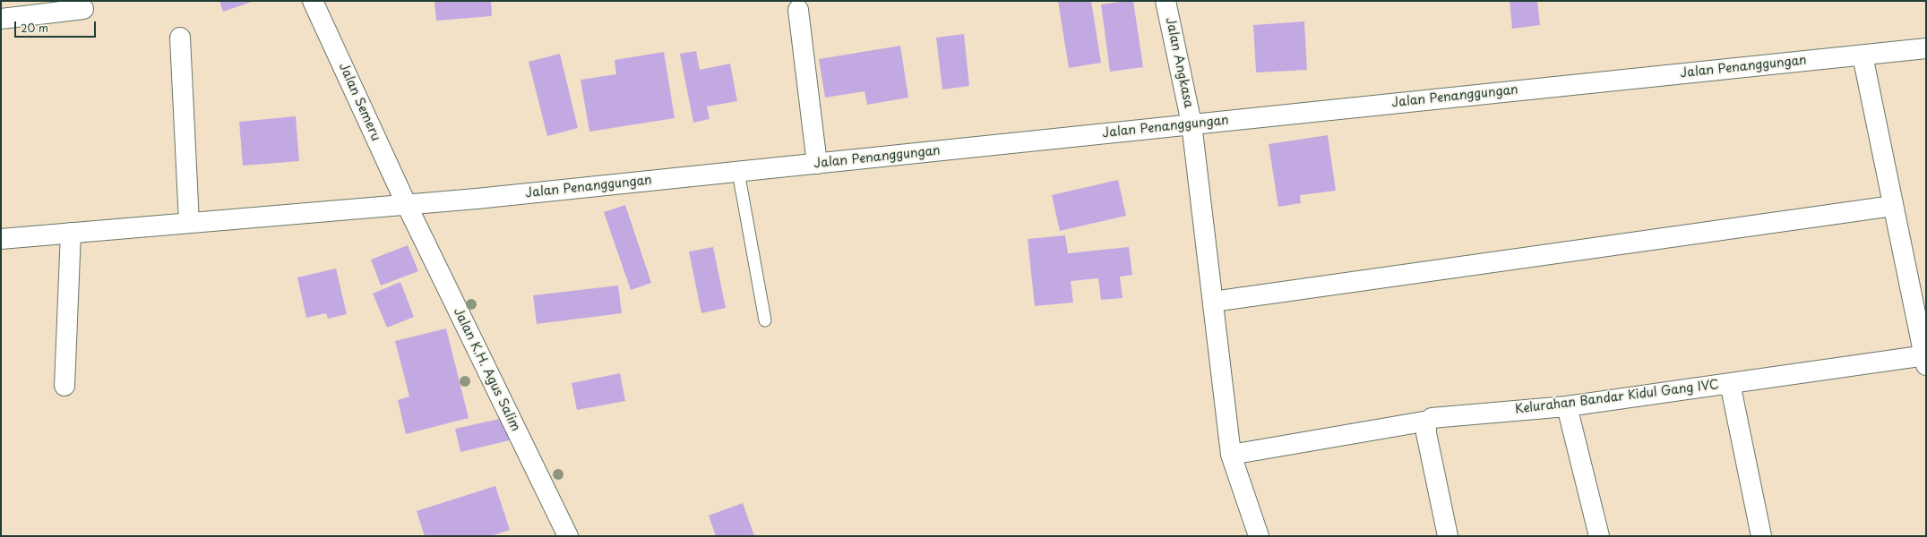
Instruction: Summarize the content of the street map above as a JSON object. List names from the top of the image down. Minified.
{"streets":{"main road":["Jalan Angkasa","Jalan Penanggungan","Jalan Semeru","Jalan K.H. Agus Salim","Kelurahan Bandar Kidul Gang IVC"]},"crossings":[["Jalan Angkasa","Jalan Penanggungan"],["Jalan Angkasa","Kelurahan Bandar Kidul Gang IVC"],["Jalan Penanggungan","Jalan Semeru"],["Jalan Penanggungan","Jalan K.H. Agus Salim"],["Jalan Semeru","Jalan K.H. Agus Salim"]],"scale_bar":"20 m"}
